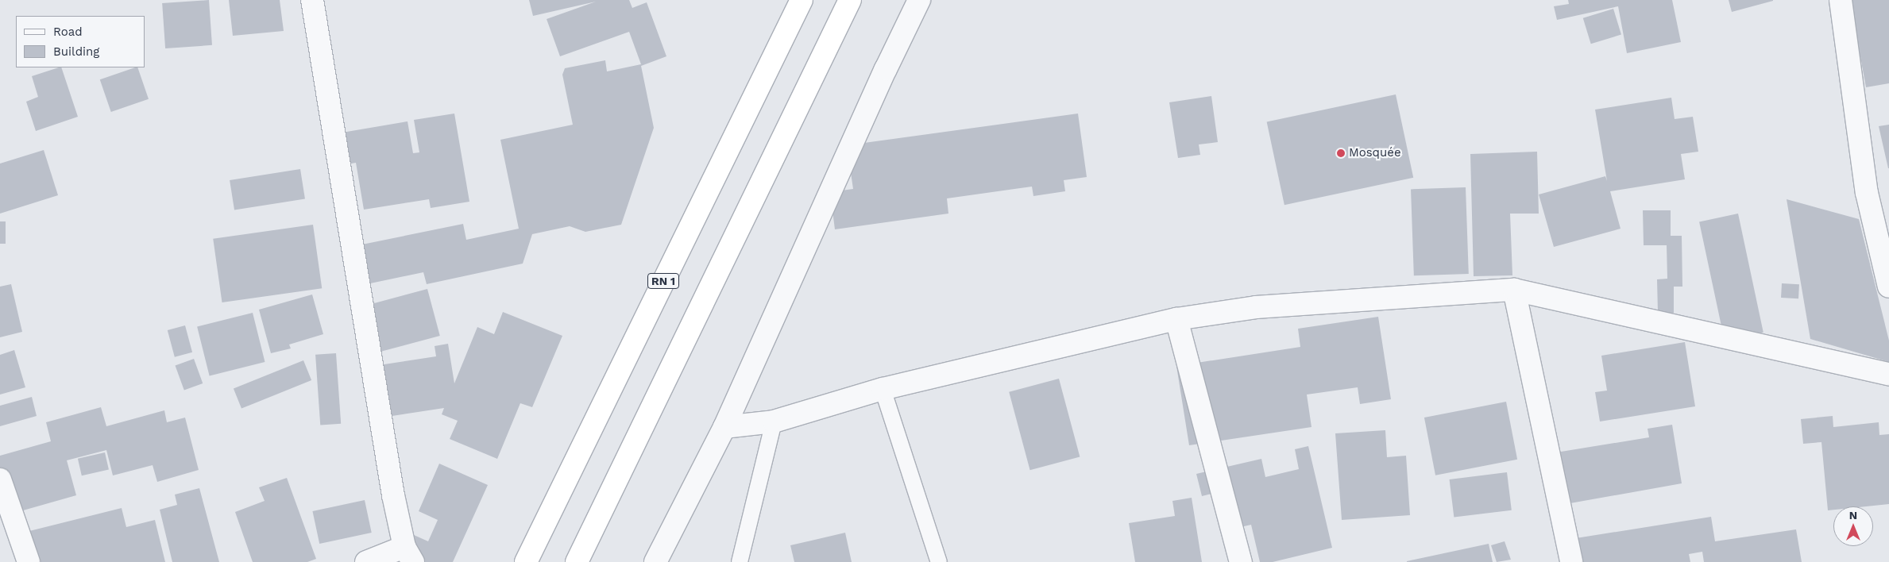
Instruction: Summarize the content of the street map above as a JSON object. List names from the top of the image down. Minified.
{"streets":{"highway":["RN 1"]},"places":["Mosquée"],"legend":["Road","Building"],"north":"top"}
